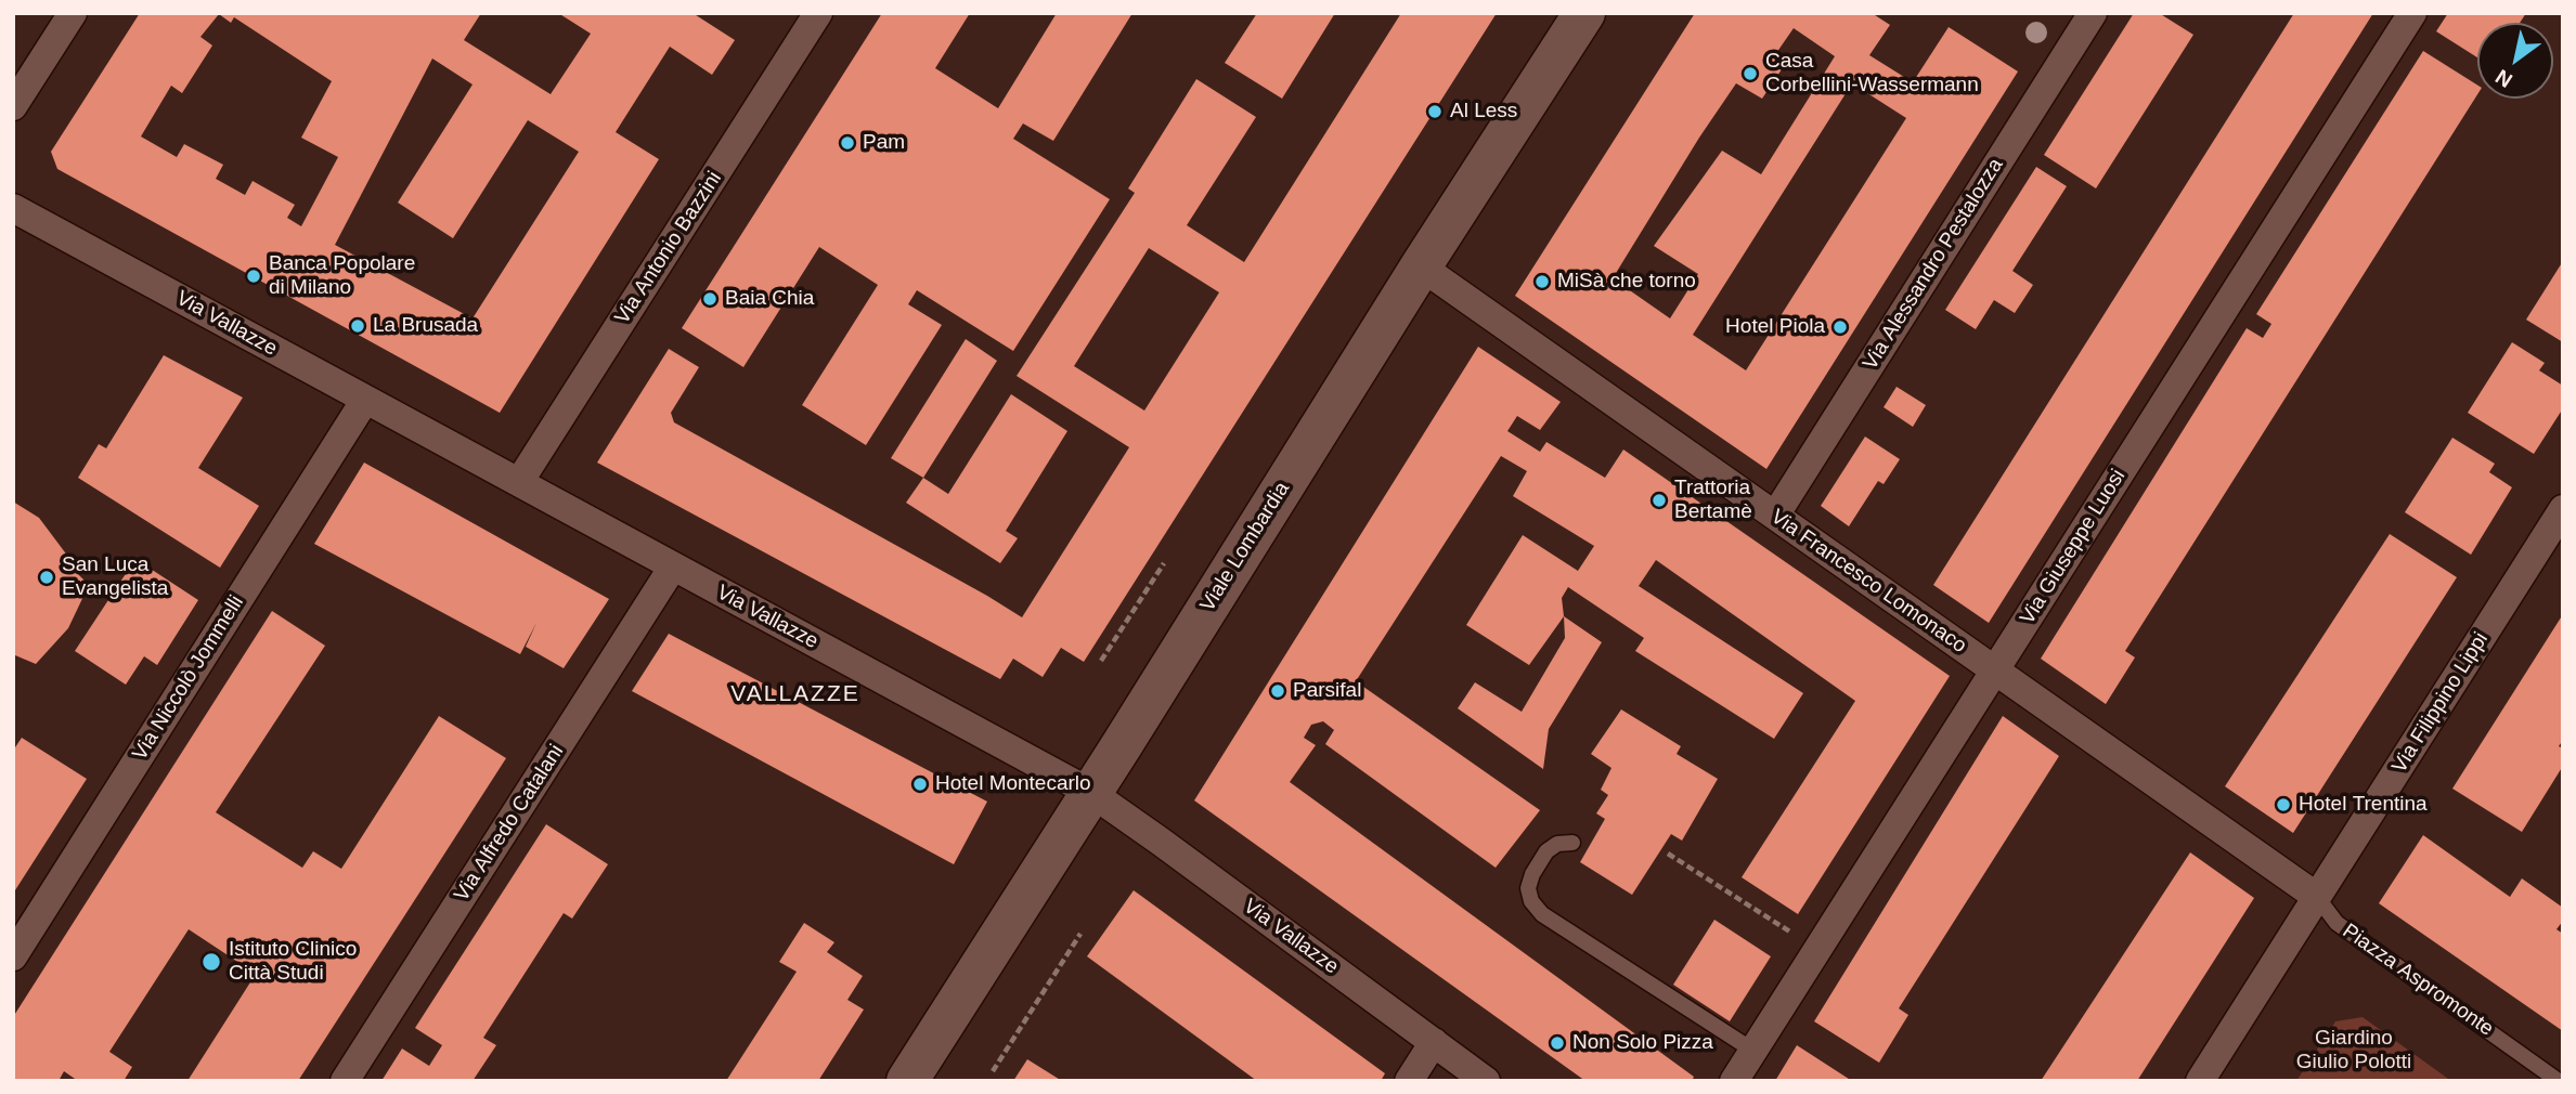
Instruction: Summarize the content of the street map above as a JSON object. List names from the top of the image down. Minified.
{"streets":{"street":["Via Antonio Bazzini","Via Alessandro Pestalozza","Via Vallazze","Viale Lombardia","Via Giuseppe Luosi","Via Francesco Lomonaco","Via Niccolò Jommelli","Via Filippino Lippi","Via Alfredo Catalani"],"lane":["Piazza Aspromonte"]},"crossings":[["Via Antonio Bazzini","Via Vallazze"],["Via Alessandro Pestalozza","Via Francesco Lomonaco"],["Via Vallazze","Viale Lombardia"],["Via Vallazze","Via Niccolò Jommelli"],["Via Vallazze","Via Alfredo Catalani"],["Viale Lombardia","Via Francesco Lomonaco"],["Via Giuseppe Luosi","Via Francesco Lomonaco"],["Via Francesco Lomonaco","Via Filippino Lippi"],["Via Francesco Lomonaco","Piazza Aspromonte"],["Via Filippino Lippi","Piazza Aspromonte"]],"districts":["VALLAZZE"],"parks":["Giardino Giulio Polotti"],"places":["Casa Corbellini-Wassermann","Al Less","Pam","Banca Popolare di Milano","MiSà che torno","Baia Chia","La Brusada","Hotel Piola","Trattoria Bertamè","San Luca Evangelista","Parsifal","Hotel Montecarlo","Hotel Trentina","Istituto Clinico Città Studi","Non Solo Pizza"],"north":"bottom left"}
